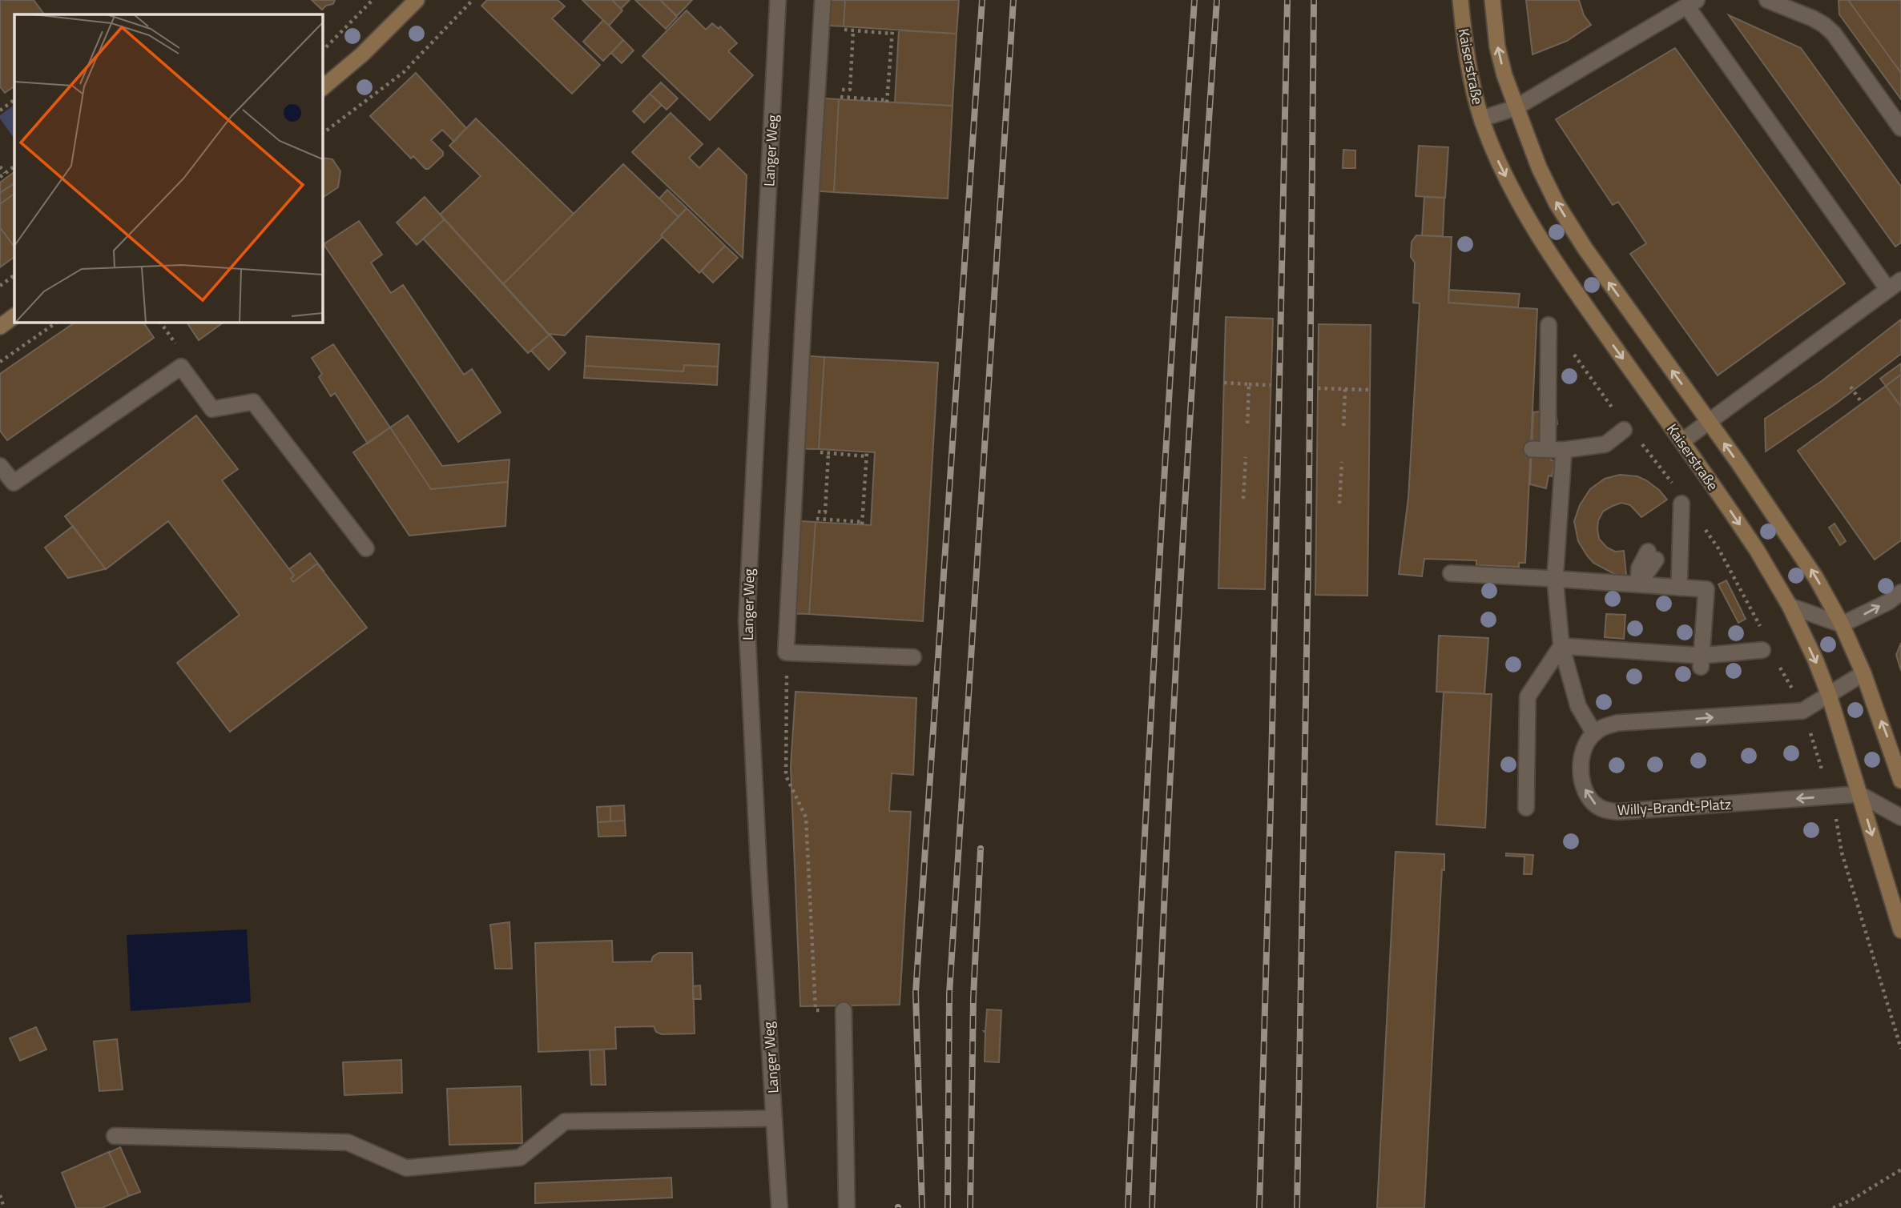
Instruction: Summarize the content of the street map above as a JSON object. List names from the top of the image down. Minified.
{"streets":{"main road":["Kaiserstraße"],"street":["Langer Weg","Willy-Brandt-Platz"]},"crossings":[["Kaiserstraße","Willy-Brandt-Platz"]]}
